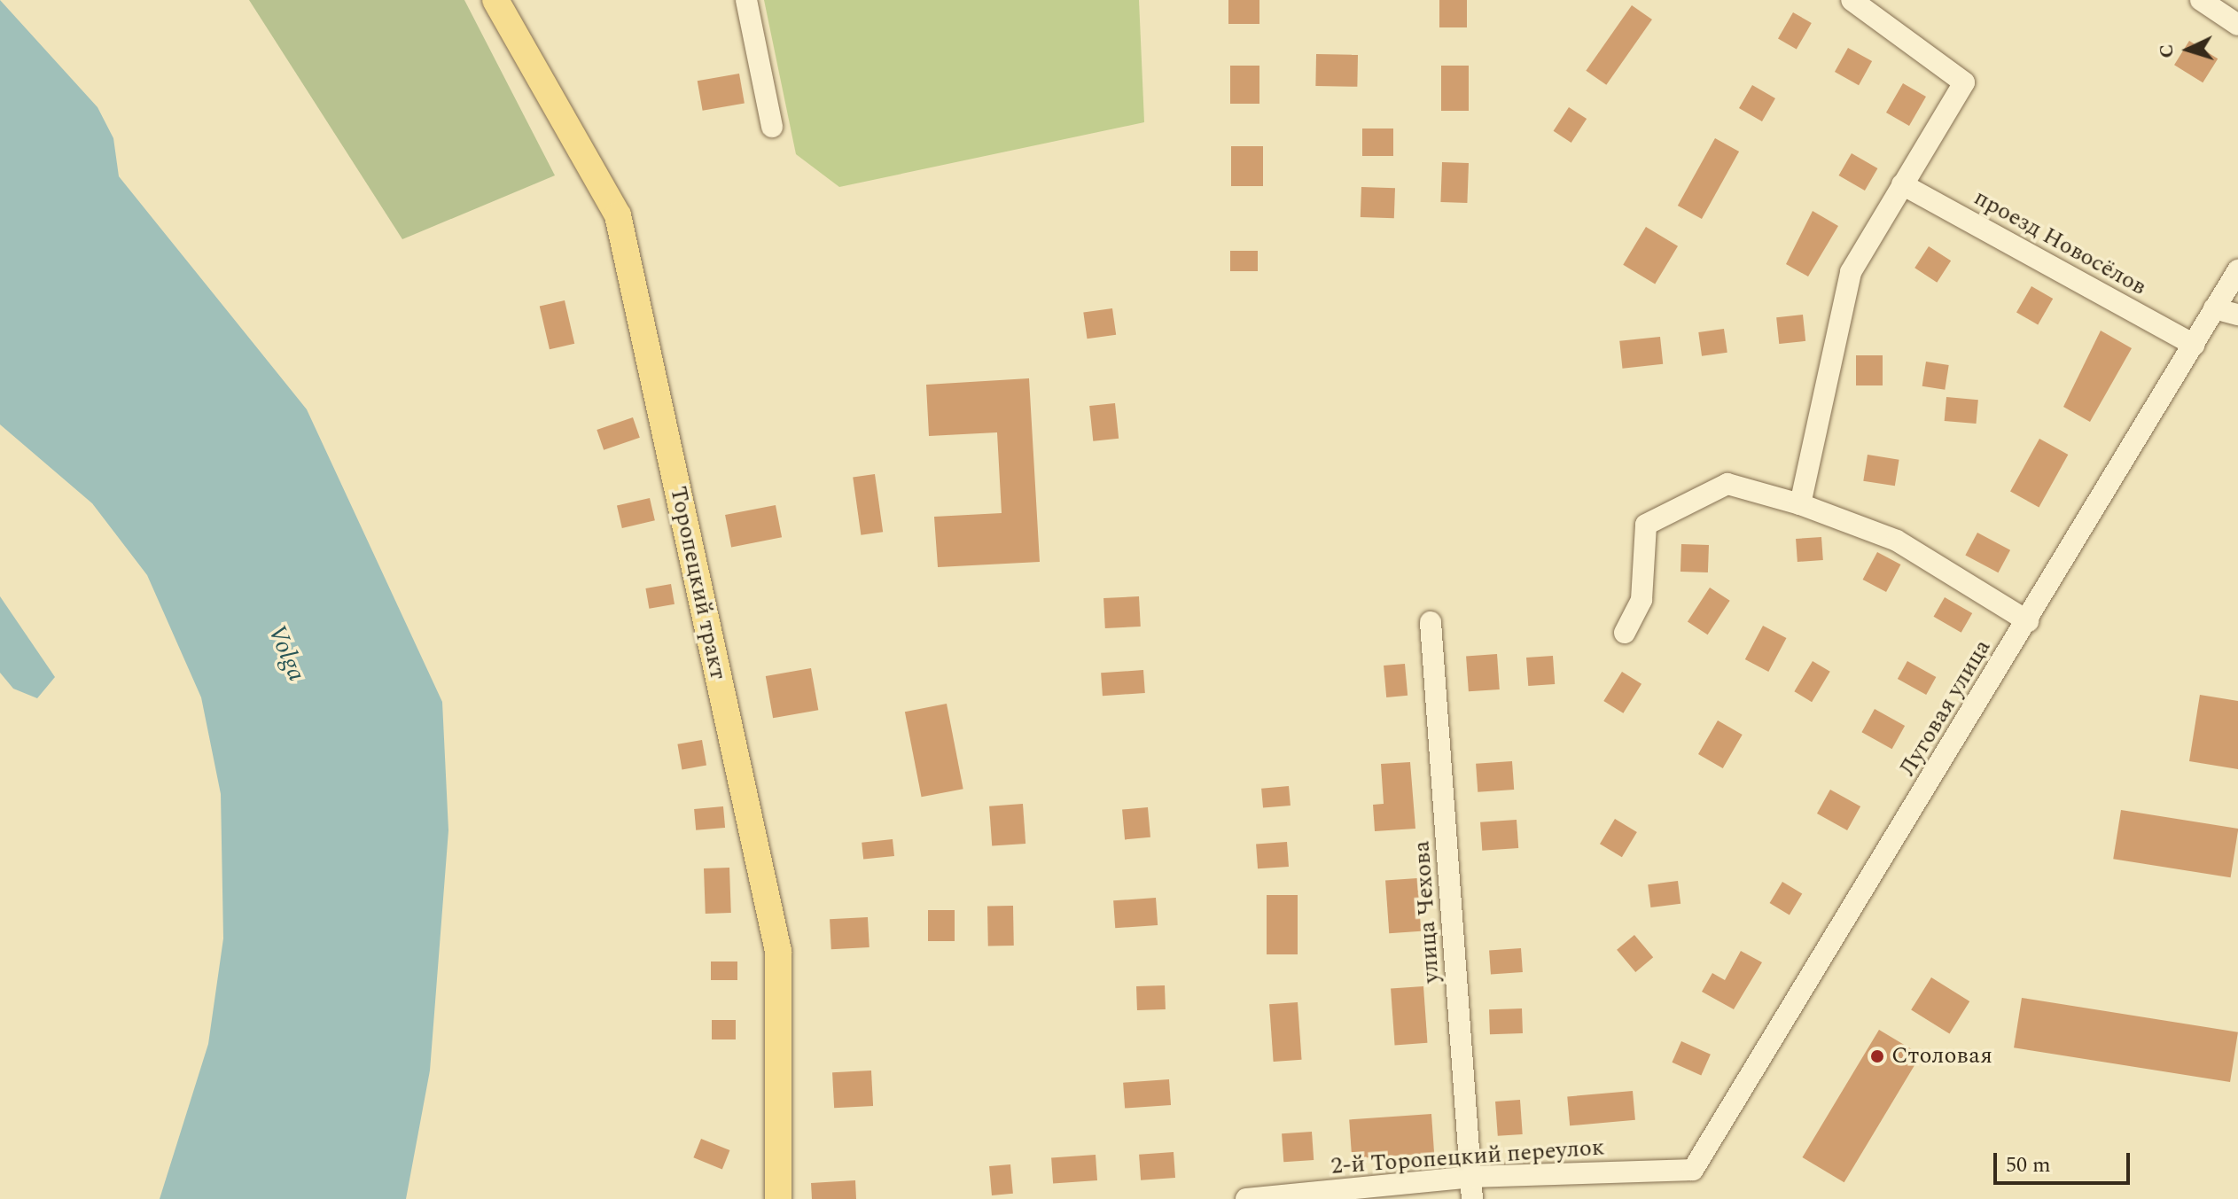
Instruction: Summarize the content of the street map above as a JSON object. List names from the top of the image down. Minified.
{"streets":{"main road":["Торопецкий тракт"],"street":["проезд Новосёлов","Луговая улица","улица Чехова","2-й Торопецкий переулок"]},"crossings":[["проезд Новосёлов","Луговая улица"],["Луговая улица","2-й Торопецкий переулок"],["улица Чехова","2-й Торопецкий переулок"]],"water":["Volga"],"places":["Столовая"],"scale_bar":"50 m","north":"left"}
